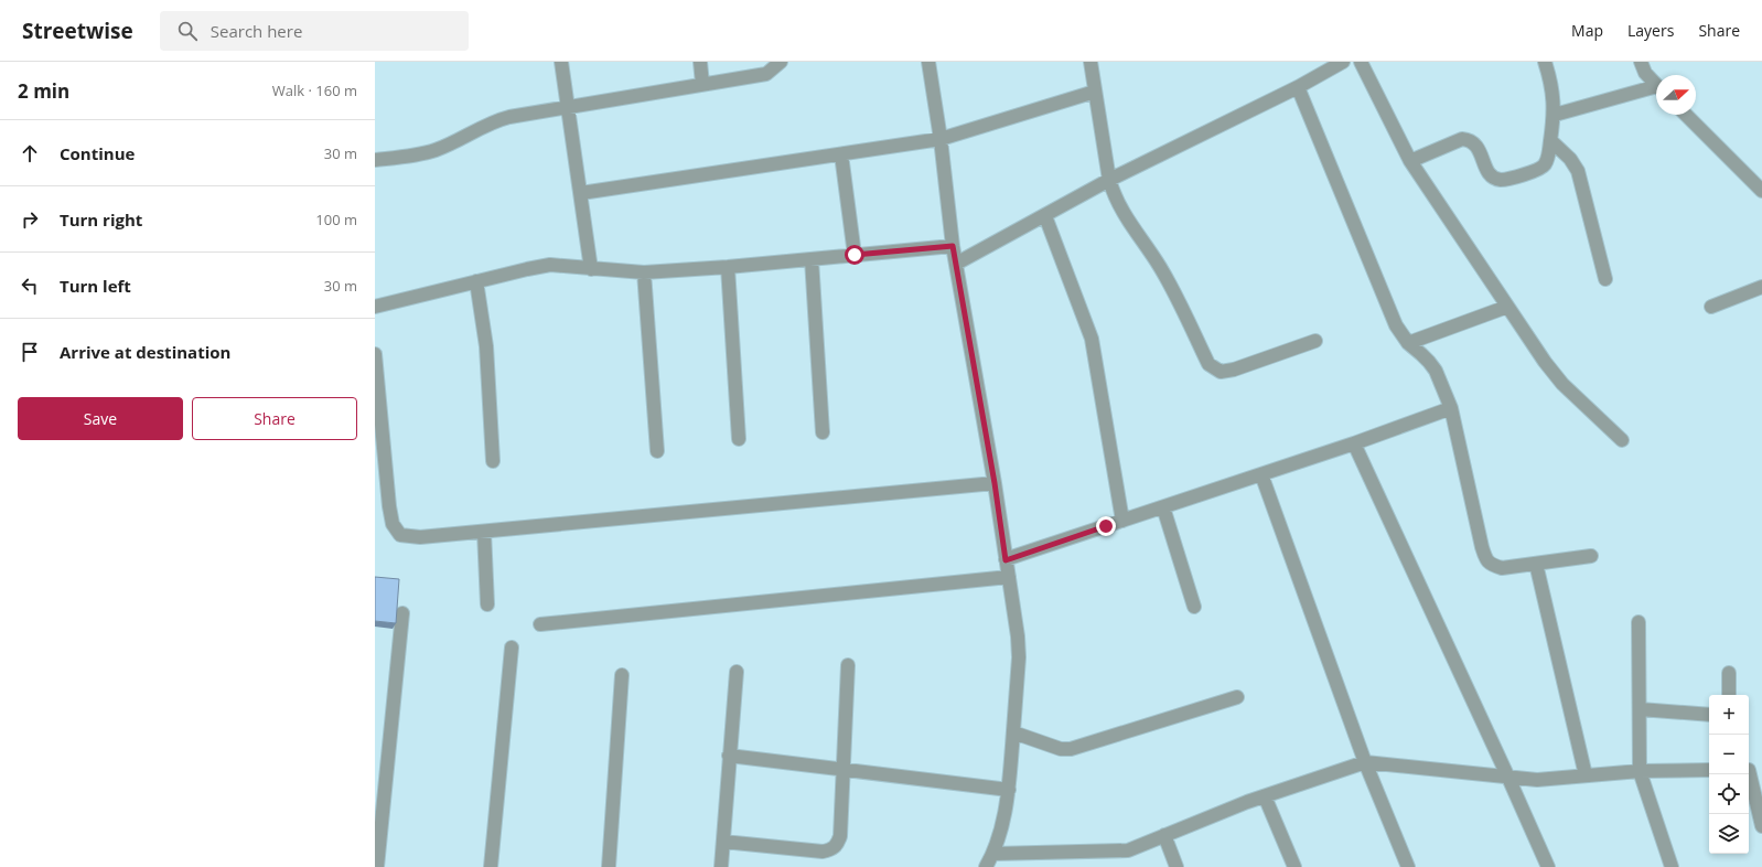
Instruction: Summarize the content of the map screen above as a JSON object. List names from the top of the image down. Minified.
{"north":"right","page":{"header":"Streetwise","search":"Search here","nav":["Map","Layers","Share"],"heading":["2 min","Walk · 160 m"],"list":[["Continue","30 m"],["Turn right","100 m"],["Turn left","30 m"],"Arrive at destination"],"buttons":["Save","Share"],"map_buttons":["+","−"]}}
